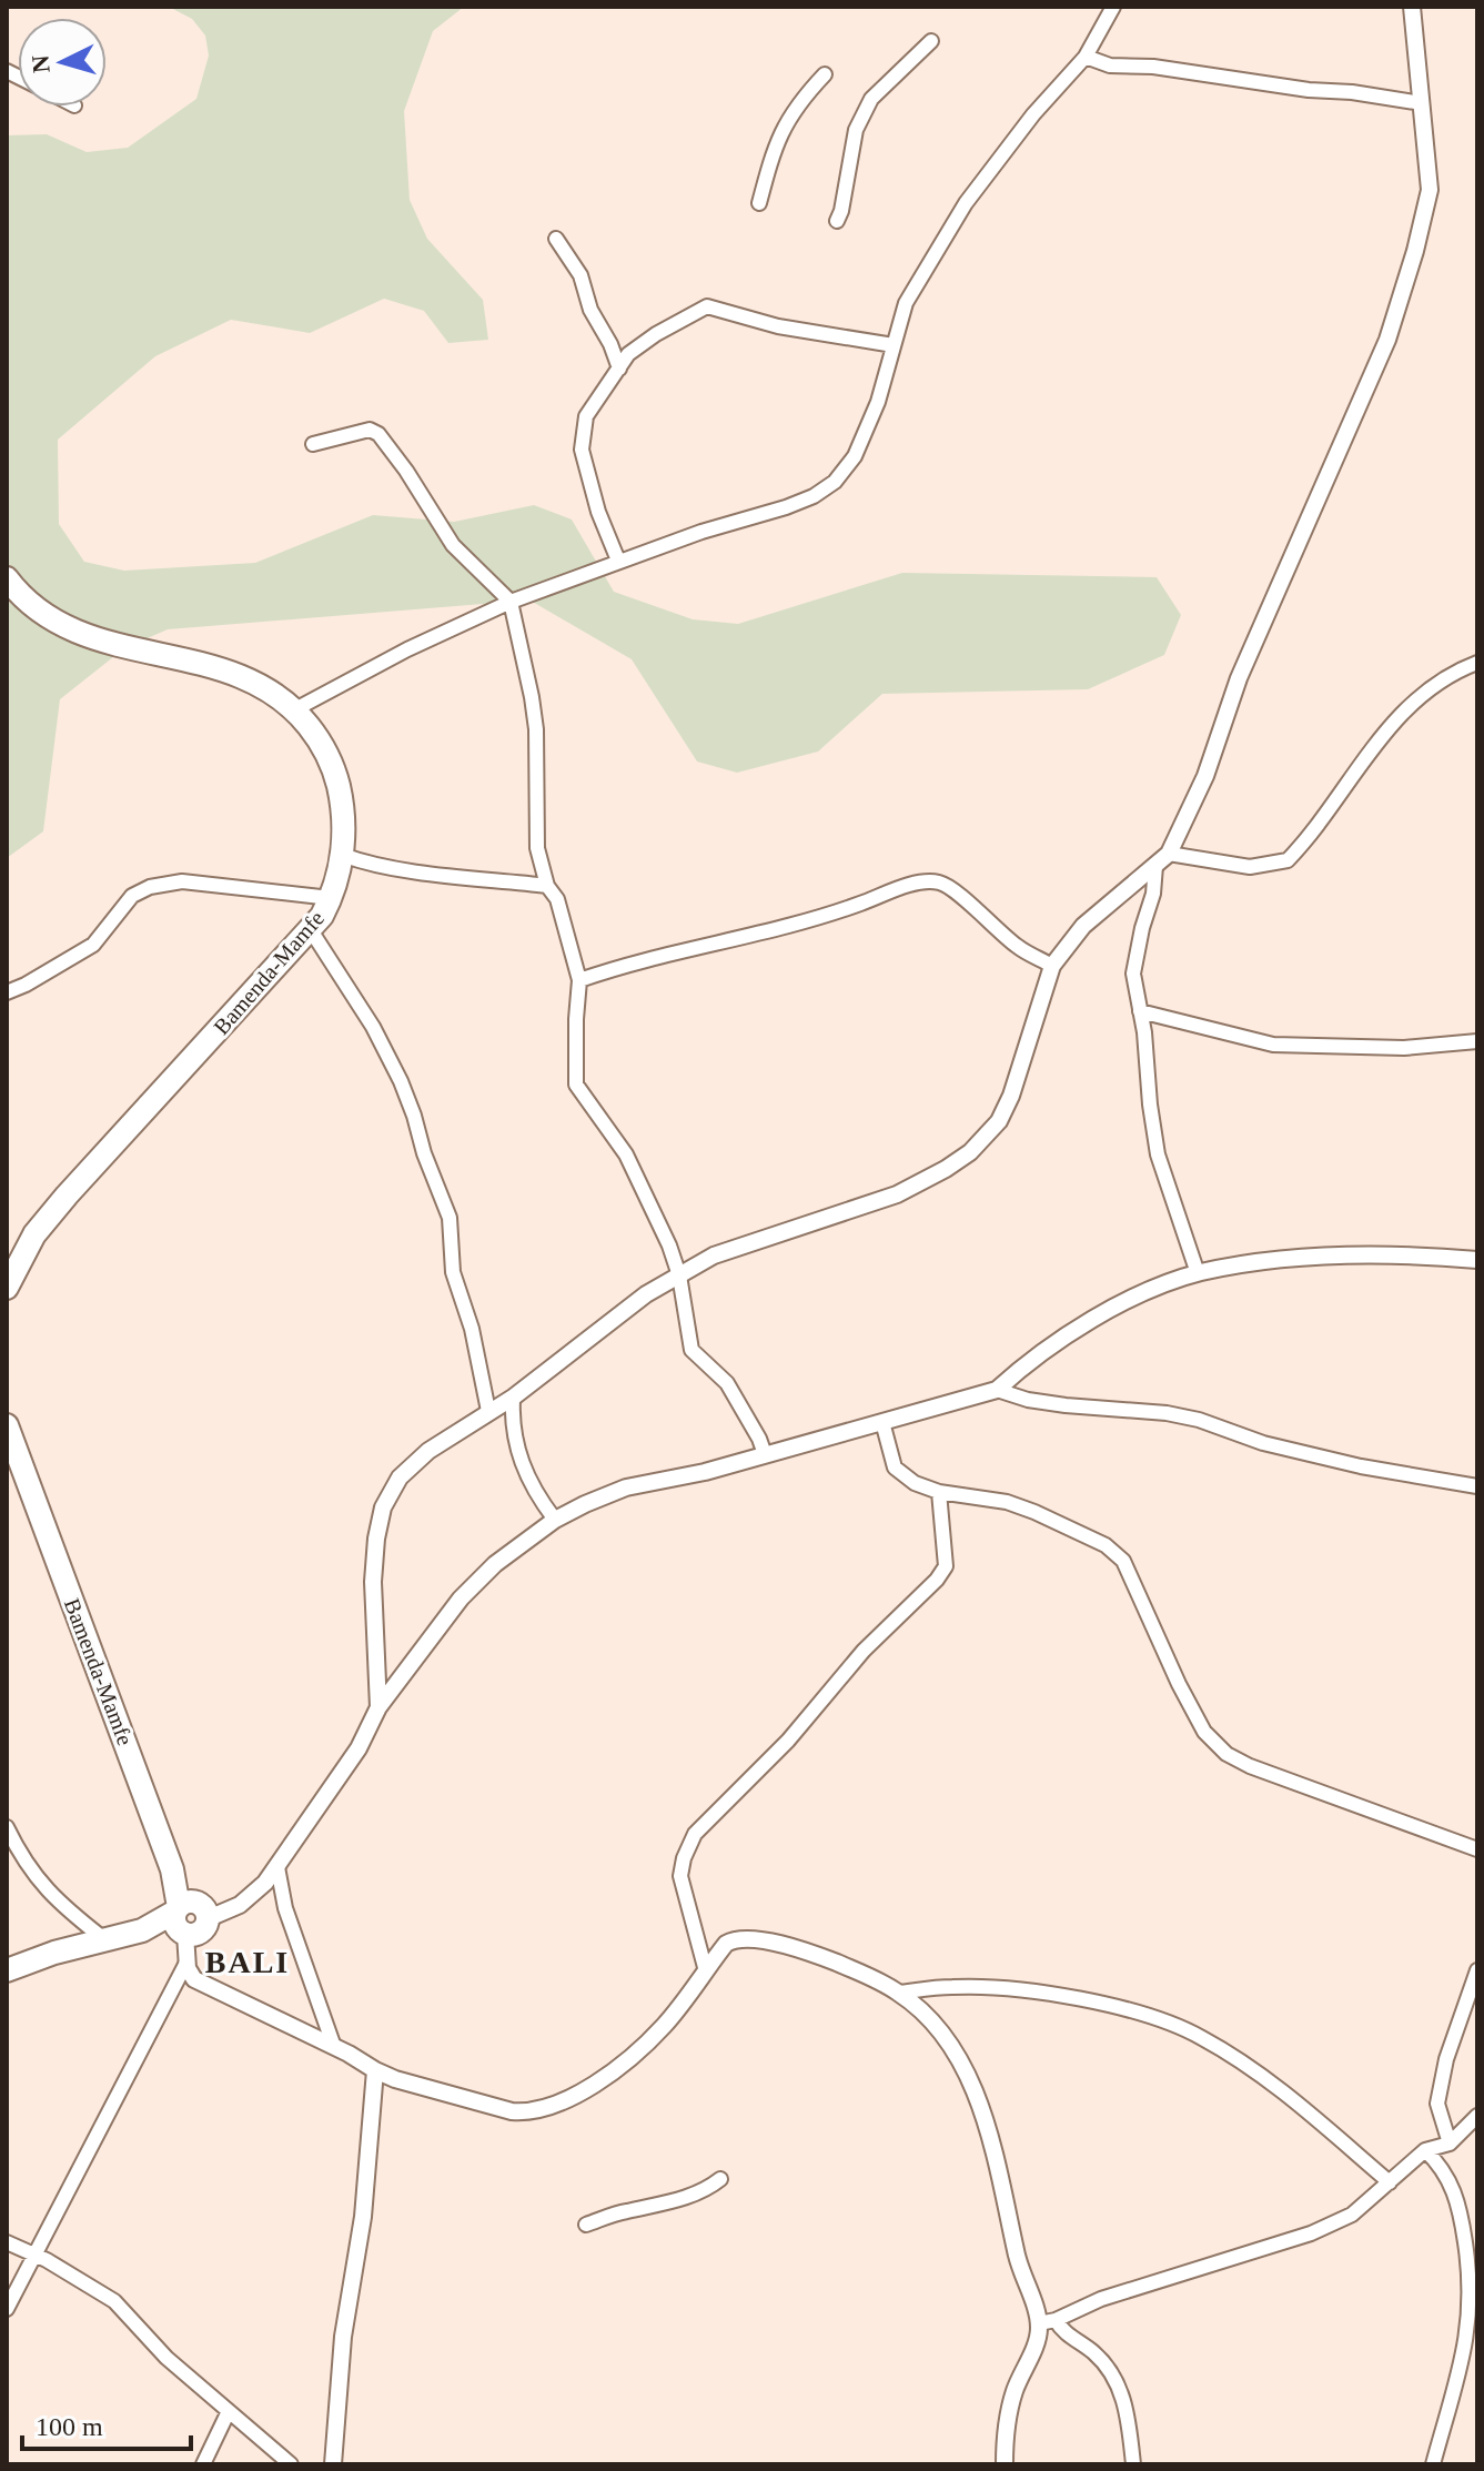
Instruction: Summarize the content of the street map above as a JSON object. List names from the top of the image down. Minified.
{"streets":{"highway":["Bamenda-Mamfe"]},"districts":["BALI"],"scale_bar":"100 m","north":"left"}
